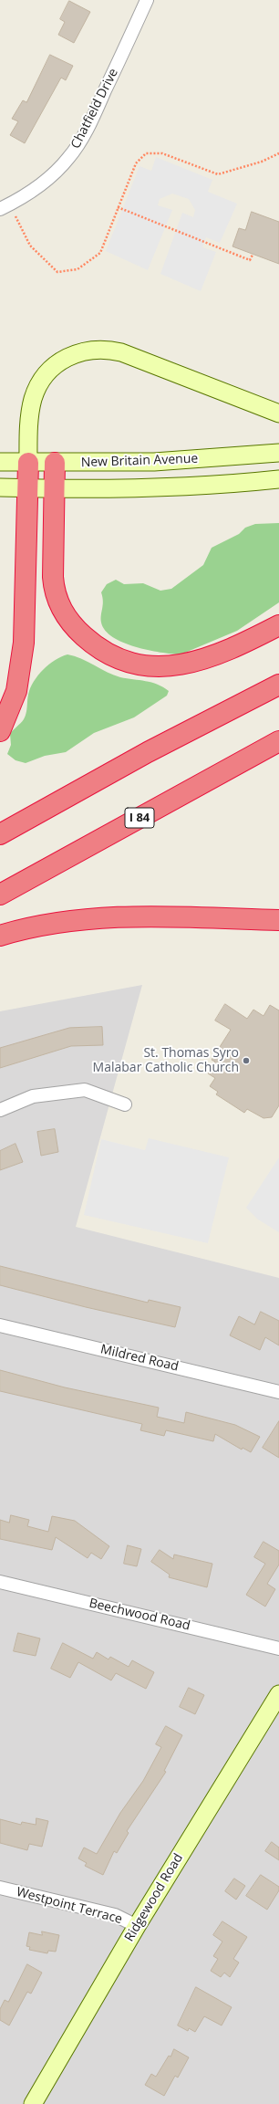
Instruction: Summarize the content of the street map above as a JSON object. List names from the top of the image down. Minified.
{"streets":{"highway":["I 84"],"main road":["New Britain Avenue","Ridgewood Road"],"street":["Chatfield Drive","Mildred Road","Beechwood Road","Westpoint Terrace"]},"crossings":[["Ridgewood Road","Westpoint Terrace"]],"places":["St. Thomas Syro Malabar Catholic Church"]}
